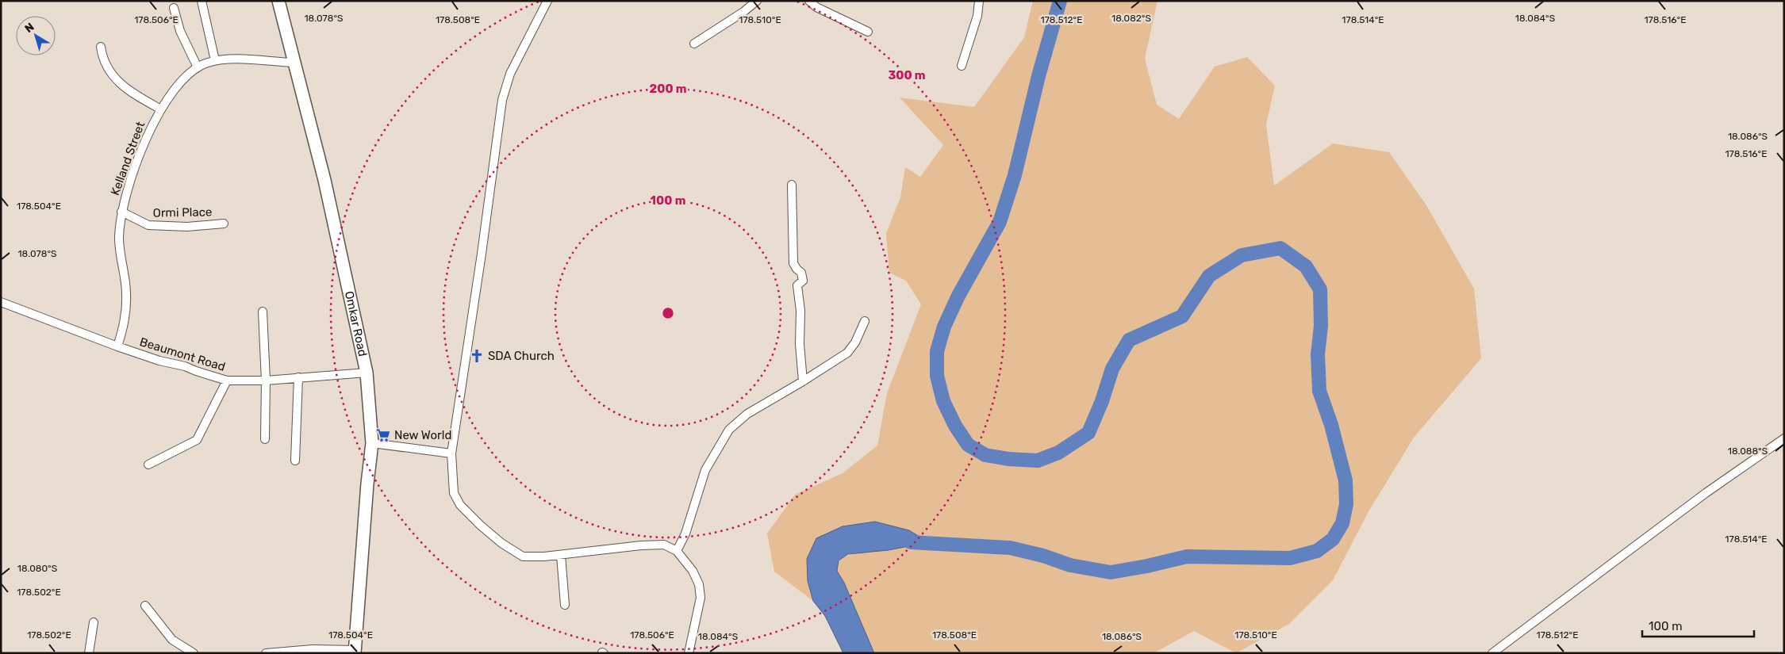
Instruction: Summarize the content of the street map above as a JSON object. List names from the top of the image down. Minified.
{"streets":{"street":["Kelland Street","Ormi Place","Omkar Road","Beaumont Road"]},"crossings":[["Kelland Street","Ormi Place"],["Kelland Street","Omkar Road"],["Kelland Street","Beaumont Road"],["Omkar Road","Beaumont Road"]],"places":{"church":["SDA Church"],"supermarket":["New World"]},"scale_bar":"100 m","north":"top left","coordinates":["18.078°S","18.082°S","18.084°S","178.516°E","178.506°E","178.508°E","178.510°E","178.512°E","178.514°E","18.086°S","178.504°E","18.088°S","18.080°S","178.502°E"],"rings":["300 m","200 m","100 m"]}
